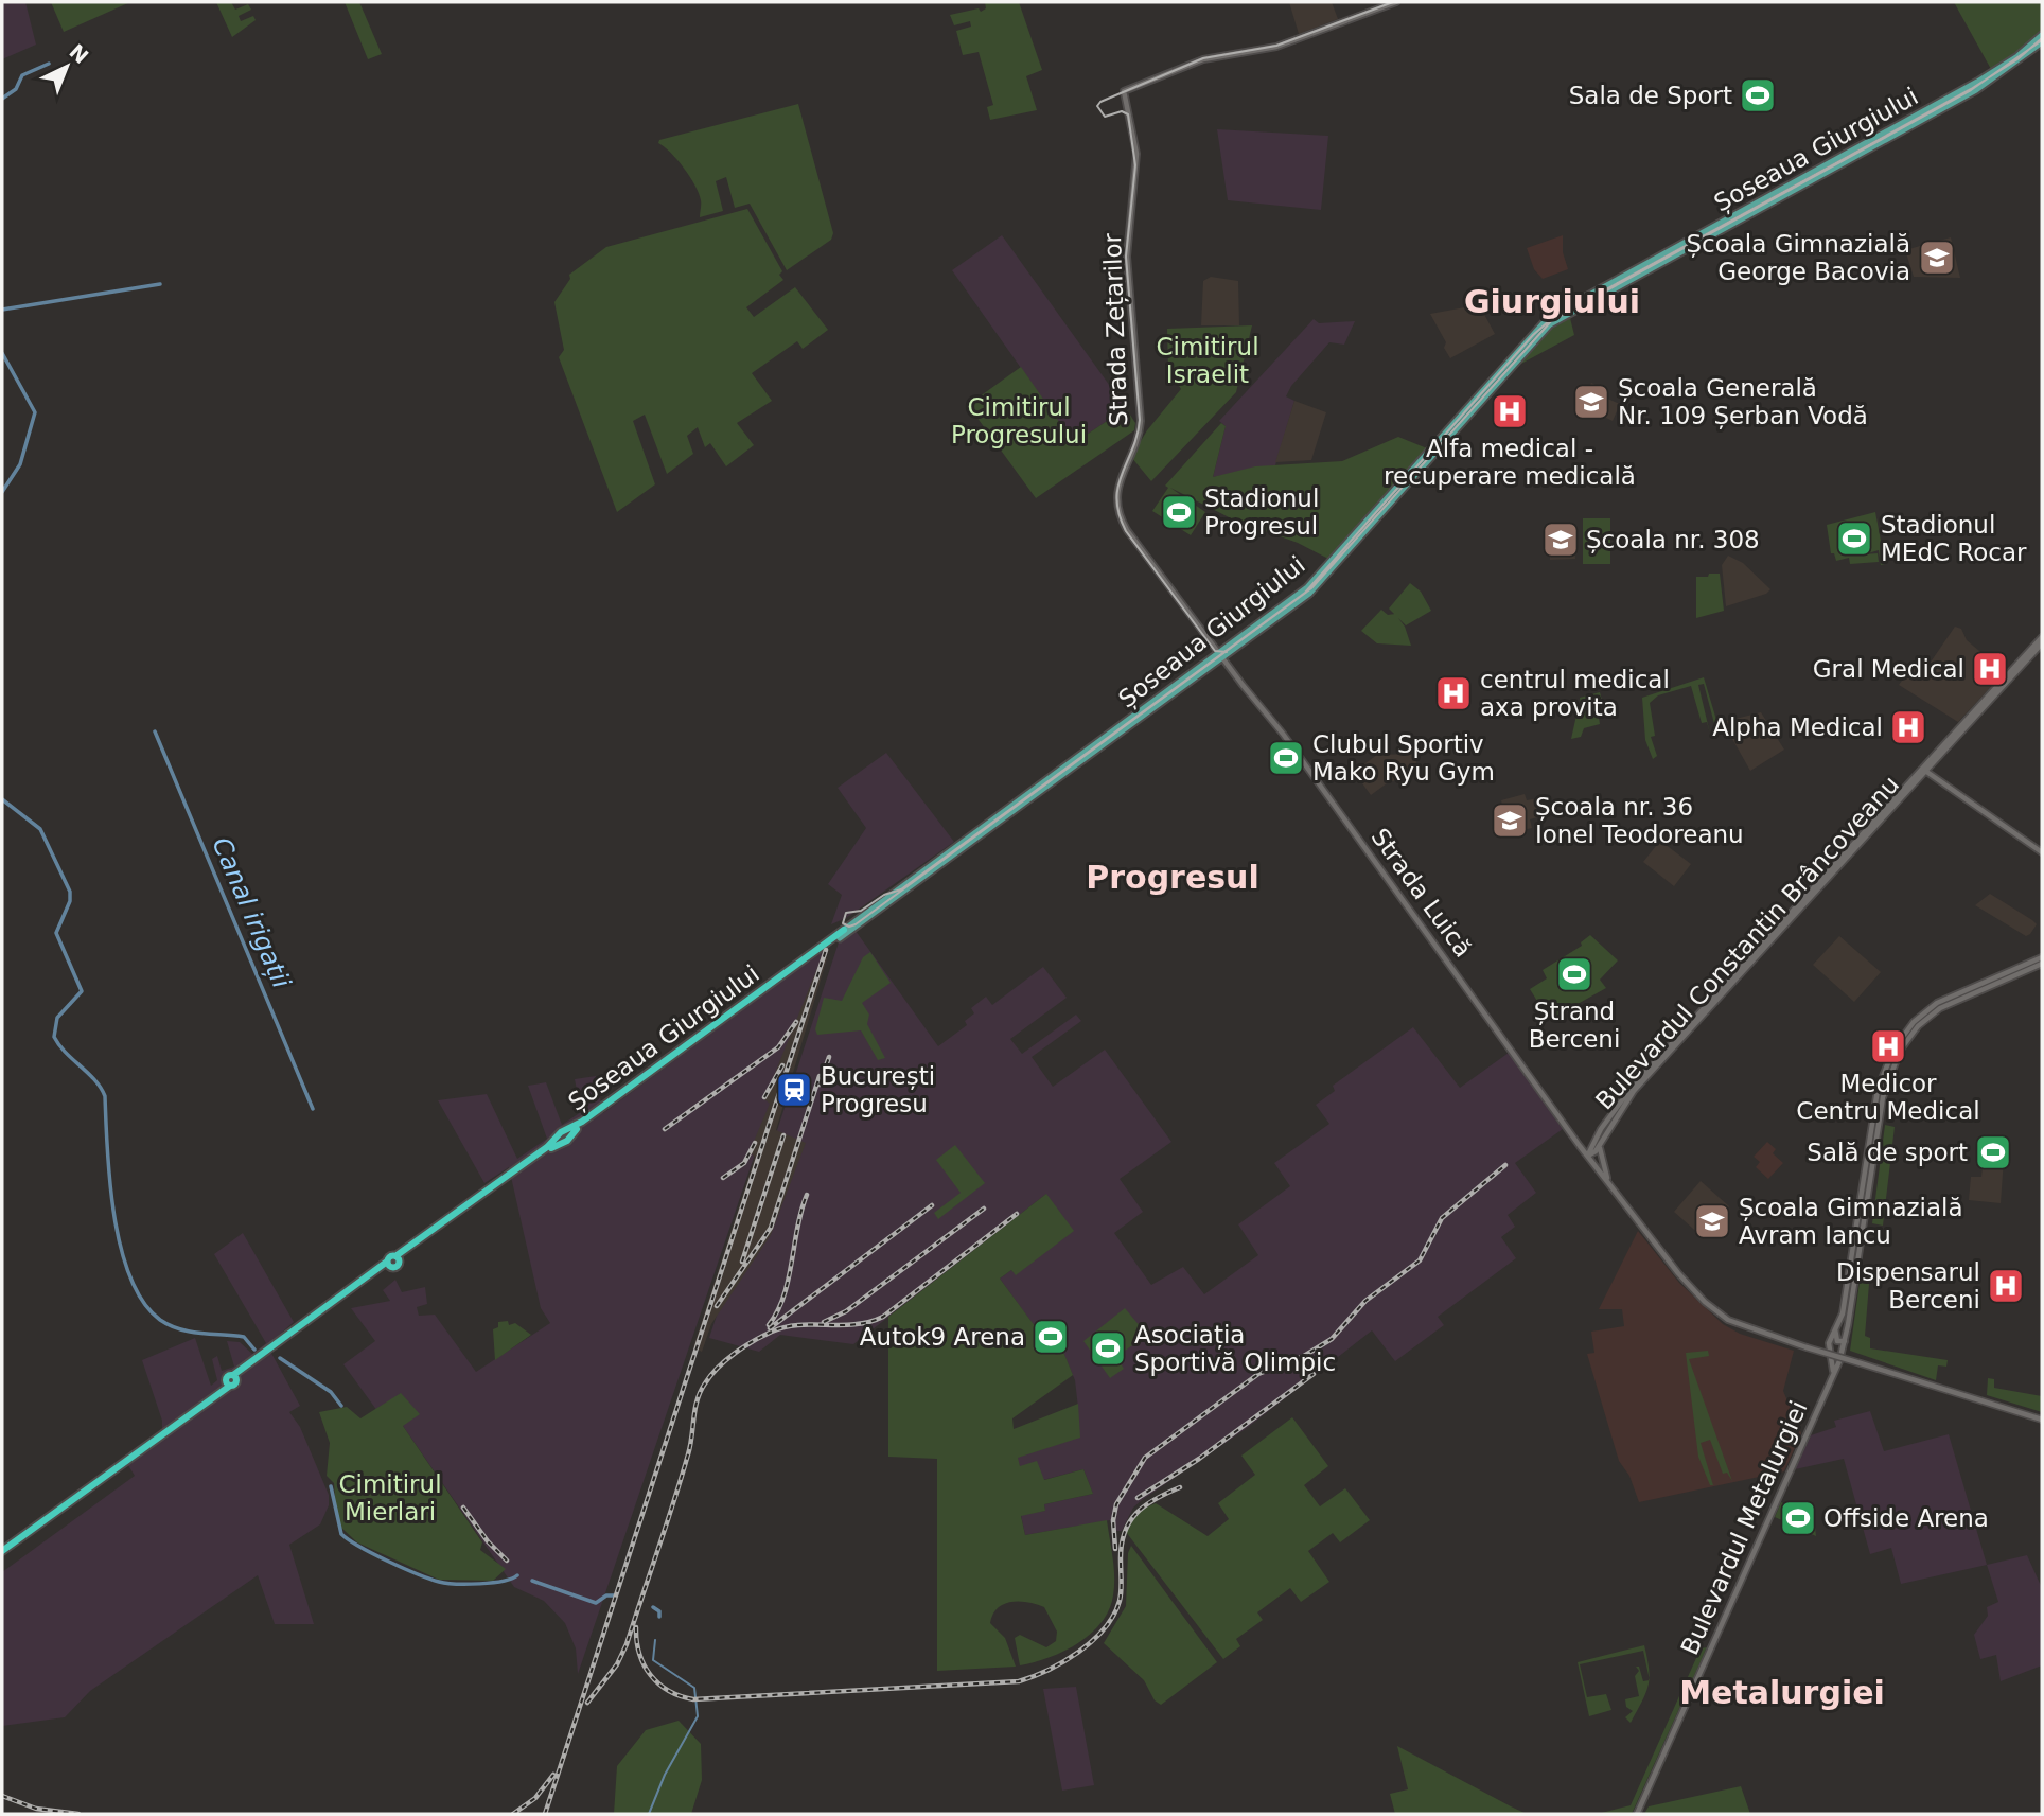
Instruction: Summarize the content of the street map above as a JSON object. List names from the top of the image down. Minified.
{"streets":{"highway":["Șoseaua Giurgiului"],"main road":["Strada Zețarilor","Strada Luică","Bulevardul Constantin Brâncoveanu","Bulevardul Metalurgiei"]},"crossings":[["Șoseaua Giurgiului","Strada Luică"],["Strada Zețarilor","Strada Luică"],["Strada Luică","Bulevardul Constantin Brâncoveanu"]],"districts":["Giurgiului","Progresul","Metalurgiei"],"water":["Canal irigații"],"parks":["Cimitirul Israelit","Cimitirul Progresului","Cimitirul Mierlari"],"places":{"sports":["Sala de Sport","Stadionul Progresul","Stadionul MEdC Rocar","Clubul Sportiv Mako Ryu Gym","Ștrand Berceni","Sală de sport","Autok9 Arena","Asociația Sportivă Olimpic","Offside Arena"],"school or university":["Școala Gimnazială George Bacovia","Școala Generală Nr. 109 Șerban Vodă","Școala nr. 308","Școala nr. 36 Ionel Teodoreanu","Școala Gimnazială Avram Iancu"],"hospital":["Alfa medical - recuperare medicală","Gral Medical","centrul medical axa provita","Alpha Medical","Medicor Centru Medical","Dispensarul Berceni"],"station":["București Progresu"]},"north":"top right"}
